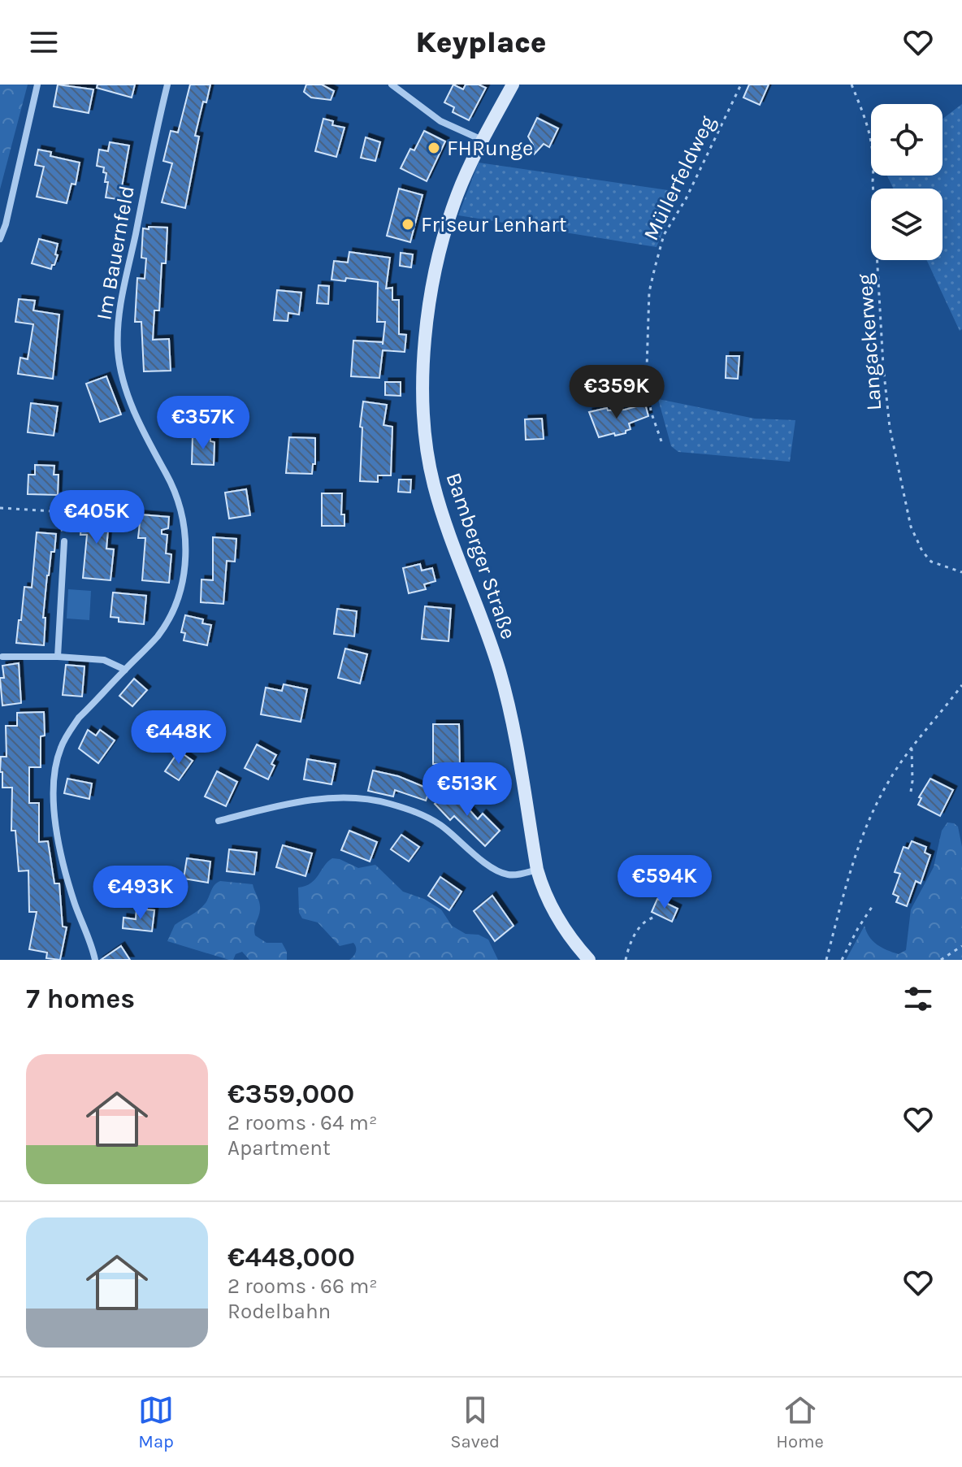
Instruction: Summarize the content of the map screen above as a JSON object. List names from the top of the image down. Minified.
{"streets":{"street":["Im Bauernfeld","Bamberger Straße"],"path":["Müllerfeldweg","Langackerweg"]},"places":["FHRunge","Friseur Lenhart"],"page":{"header":"Keyplace","price":["€359K","€357K","€405K","€448K","€513K","€594K","€493K"],"heading":"7 homes","list":[{"name":"€359,000","note":"2 rooms · 64 m² · Apartment"},{"name":"€448,000","note":"2 rooms · 66 m² · Rodelbahn"}],"tabs":["Map","Saved","Home"]}}
